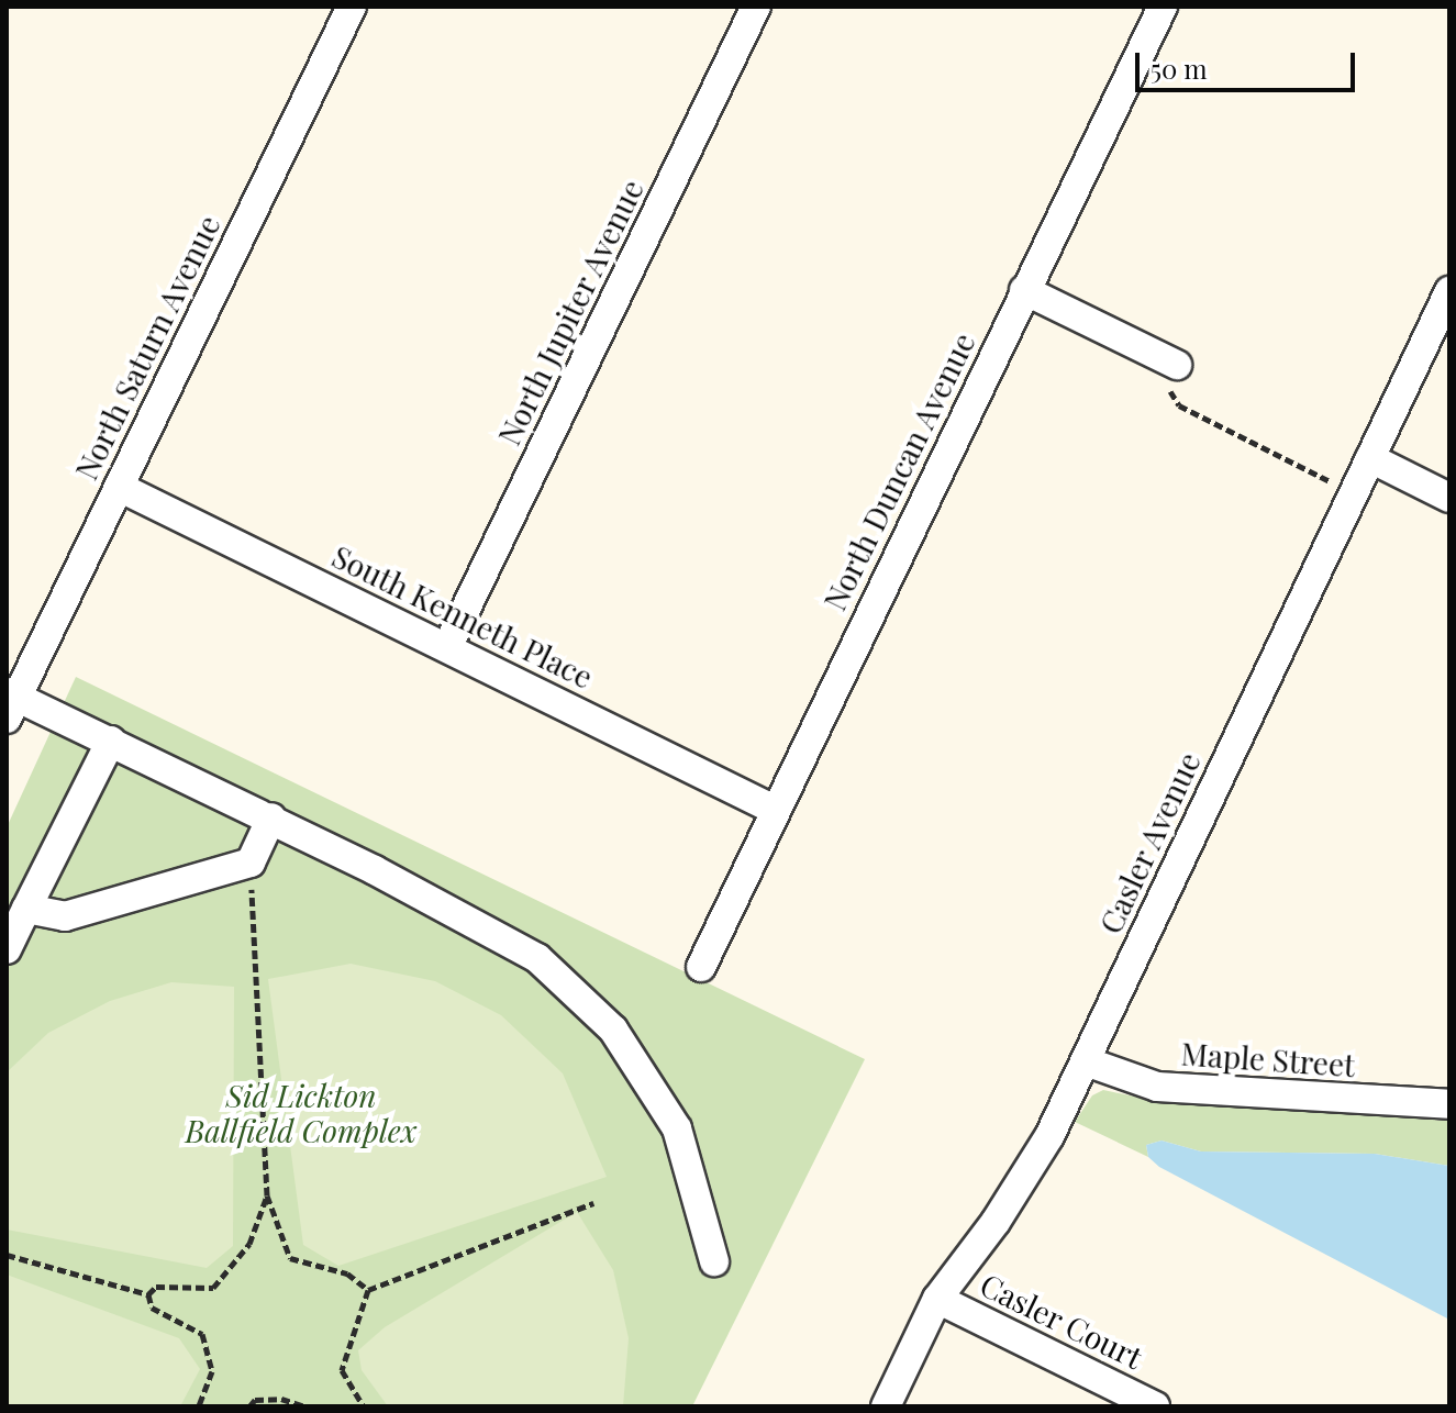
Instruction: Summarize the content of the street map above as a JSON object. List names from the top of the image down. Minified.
{"streets":{"street":["North Jupiter Avenue","North Saturn Avenue","North Duncan Avenue","South Kenneth Place","Casler Avenue","Maple Street","Casler Court"]},"crossings":[["North Jupiter Avenue","South Kenneth Place"],["North Saturn Avenue","South Kenneth Place"],["North Duncan Avenue","South Kenneth Place"],["Casler Avenue","Maple Street"],["Casler Avenue","Casler Court"]],"parks":["Sid Lickton Ballfield Complex"],"scale_bar":"50 m"}
